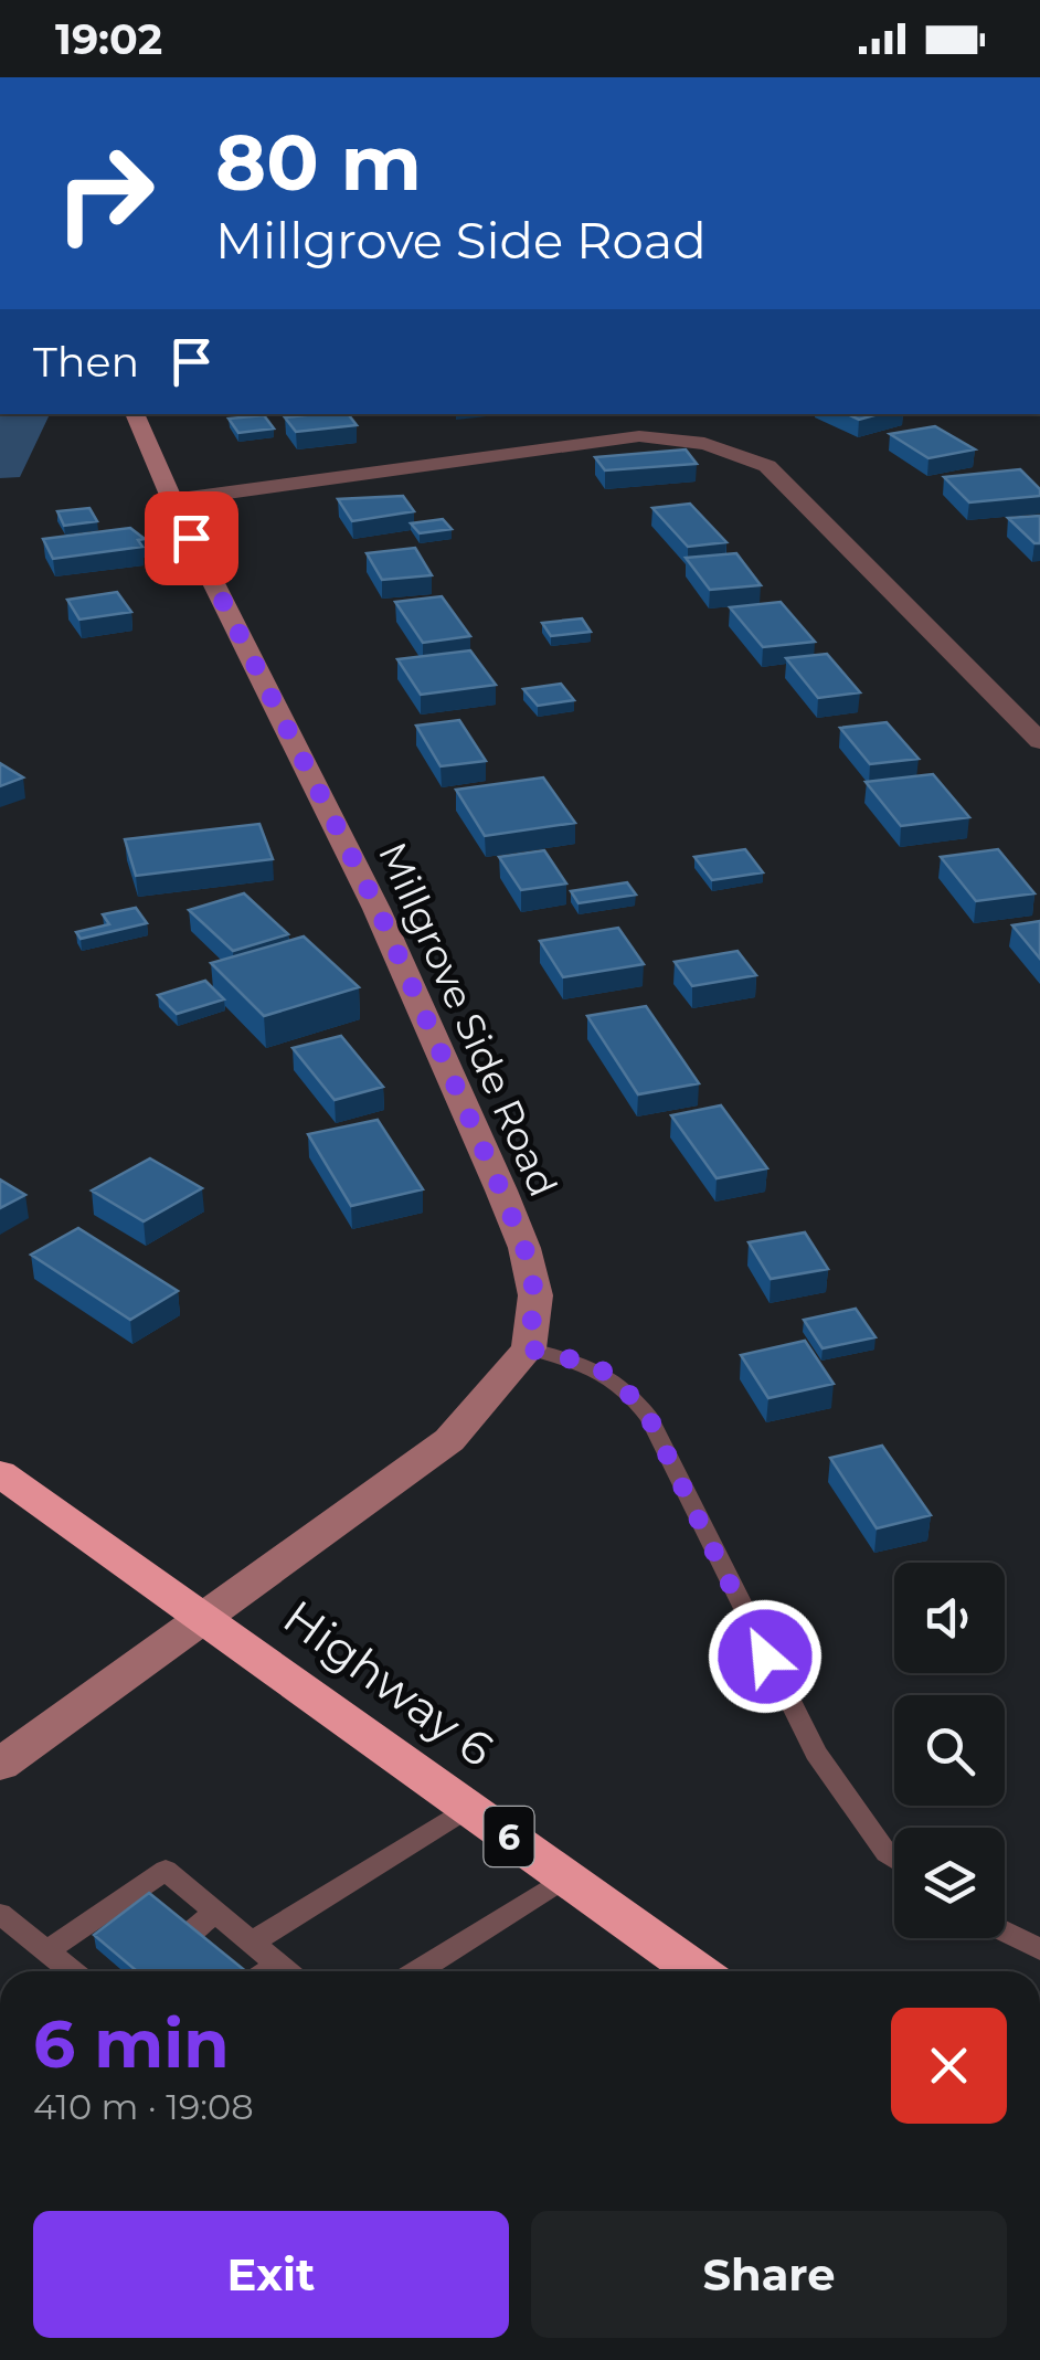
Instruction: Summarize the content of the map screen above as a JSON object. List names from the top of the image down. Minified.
{"streets":{"highway":["Highway 6","6"],"main road":["Millgrove Side Road"]},"page":{"status":"19:02","turn":["80 m","Millgrove Side Road"],"then":"Then","heading":["6 min","410 m · 19:08"],"buttons":["Exit","Share"]}}
